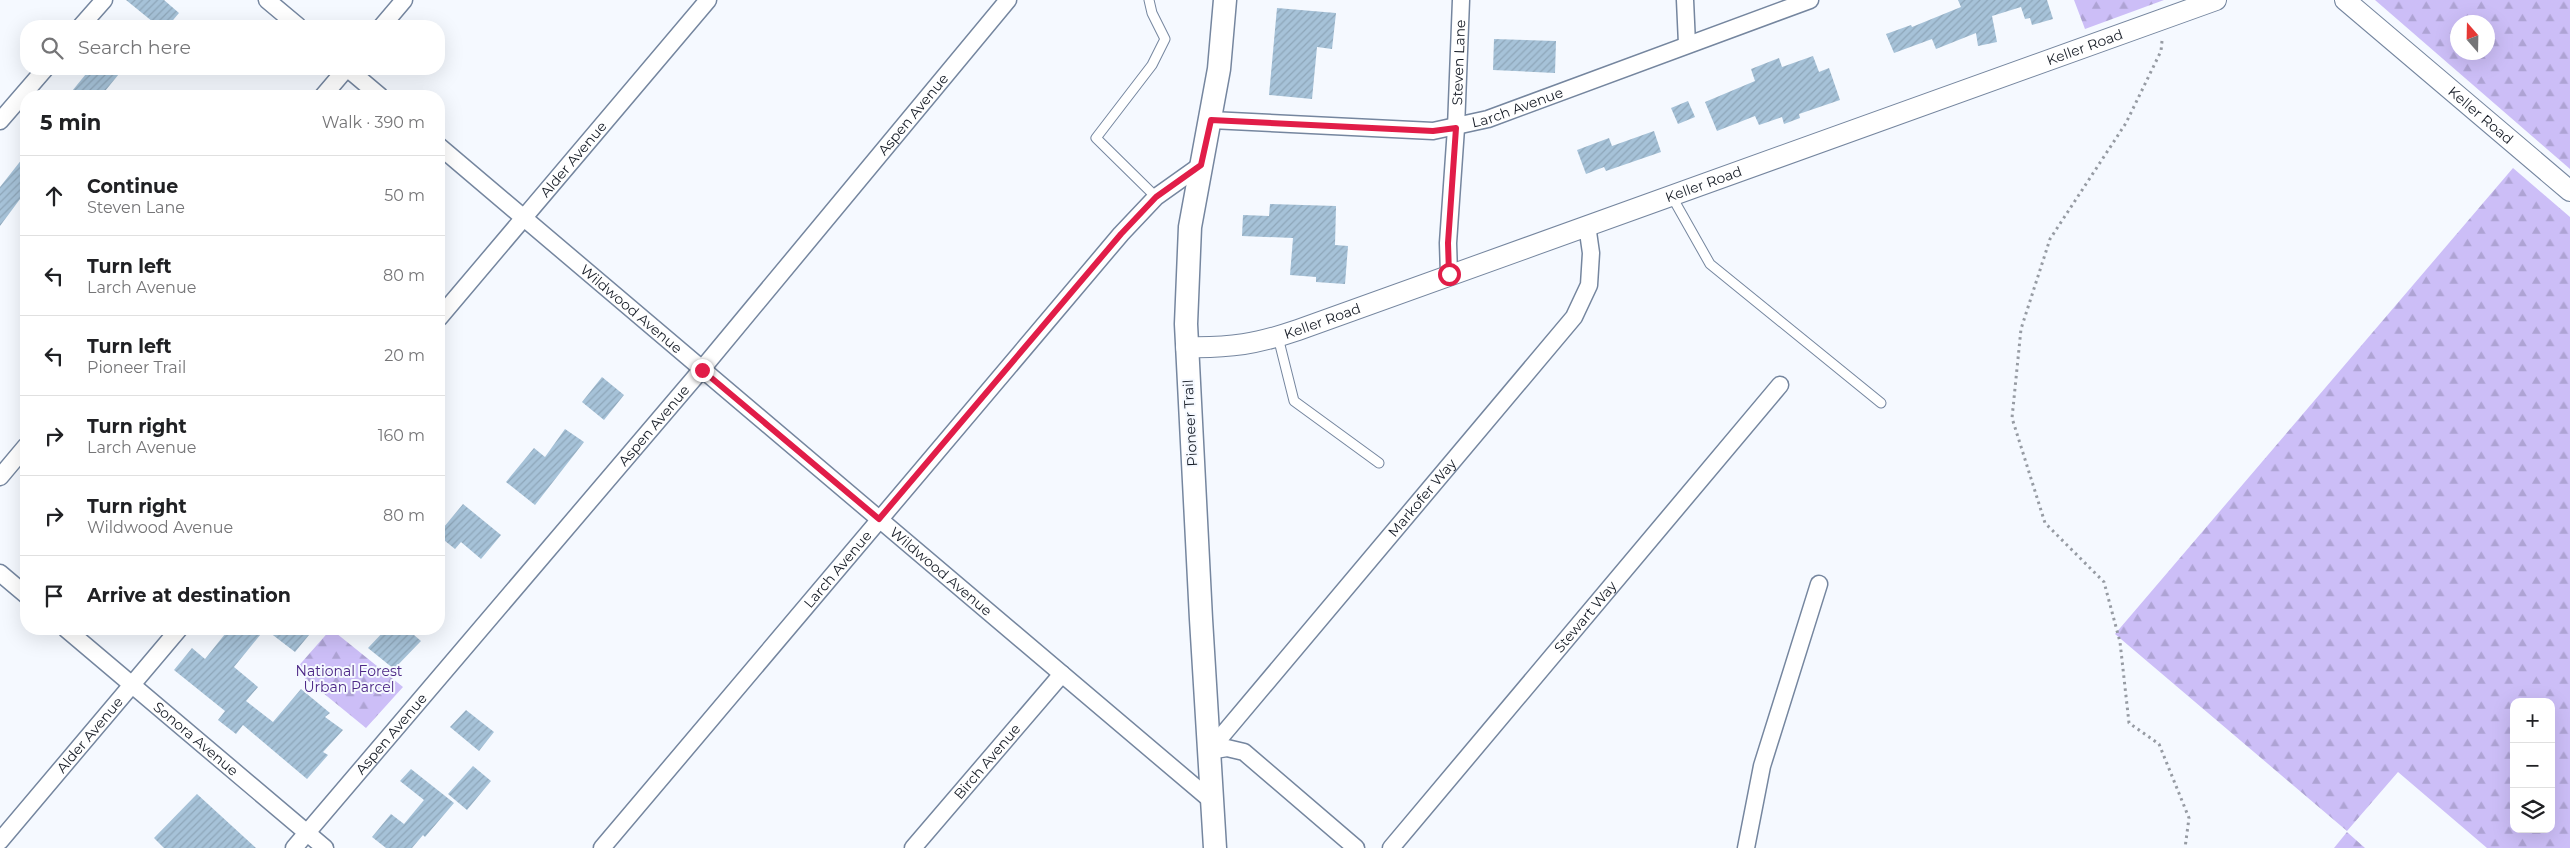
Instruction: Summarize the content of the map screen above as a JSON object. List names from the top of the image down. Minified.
{"streets":{"main road":["Pioneer Trail"],"street":["Keller Road","Steven Lane","Larch Avenue","Aspen Avenue","Alder Avenue","Wildwood Avenue","Markofer Way","Stewart Way","Sonora Avenue","Birch Avenue"]},"crossings":[["Keller Road","Steven Lane"],["Keller Road","Pioneer Trail"],["Keller Road","Markofer Way"],["Steven Lane","Larch Avenue"],["Larch Avenue","Wildwood Avenue"],["Larch Avenue","Pioneer Trail"],["Aspen Avenue","Wildwood Avenue"],["Aspen Avenue","Sonora Avenue"],["Alder Avenue","Wildwood Avenue"],["Alder Avenue","Sonora Avenue"],["Wildwood Avenue","Pioneer Trail"],["Wildwood Avenue","Birch Avenue"],["Pioneer Trail","Markofer Way"]],"parks":["National Forest Urban Parcel"],"north":"top","page":{"search":"Search here","heading":["5 min","Walk · 390 m"],"list":[["Continue","Steven Lane","50 m"],["Turn left","Larch Avenue","80 m"],["Turn left","Pioneer Trail","20 m"],["Turn right","Larch Avenue","160 m"],["Turn right","Wildwood Avenue","80 m"],"Arrive at destination"],"map_buttons":["+","−"]}}
